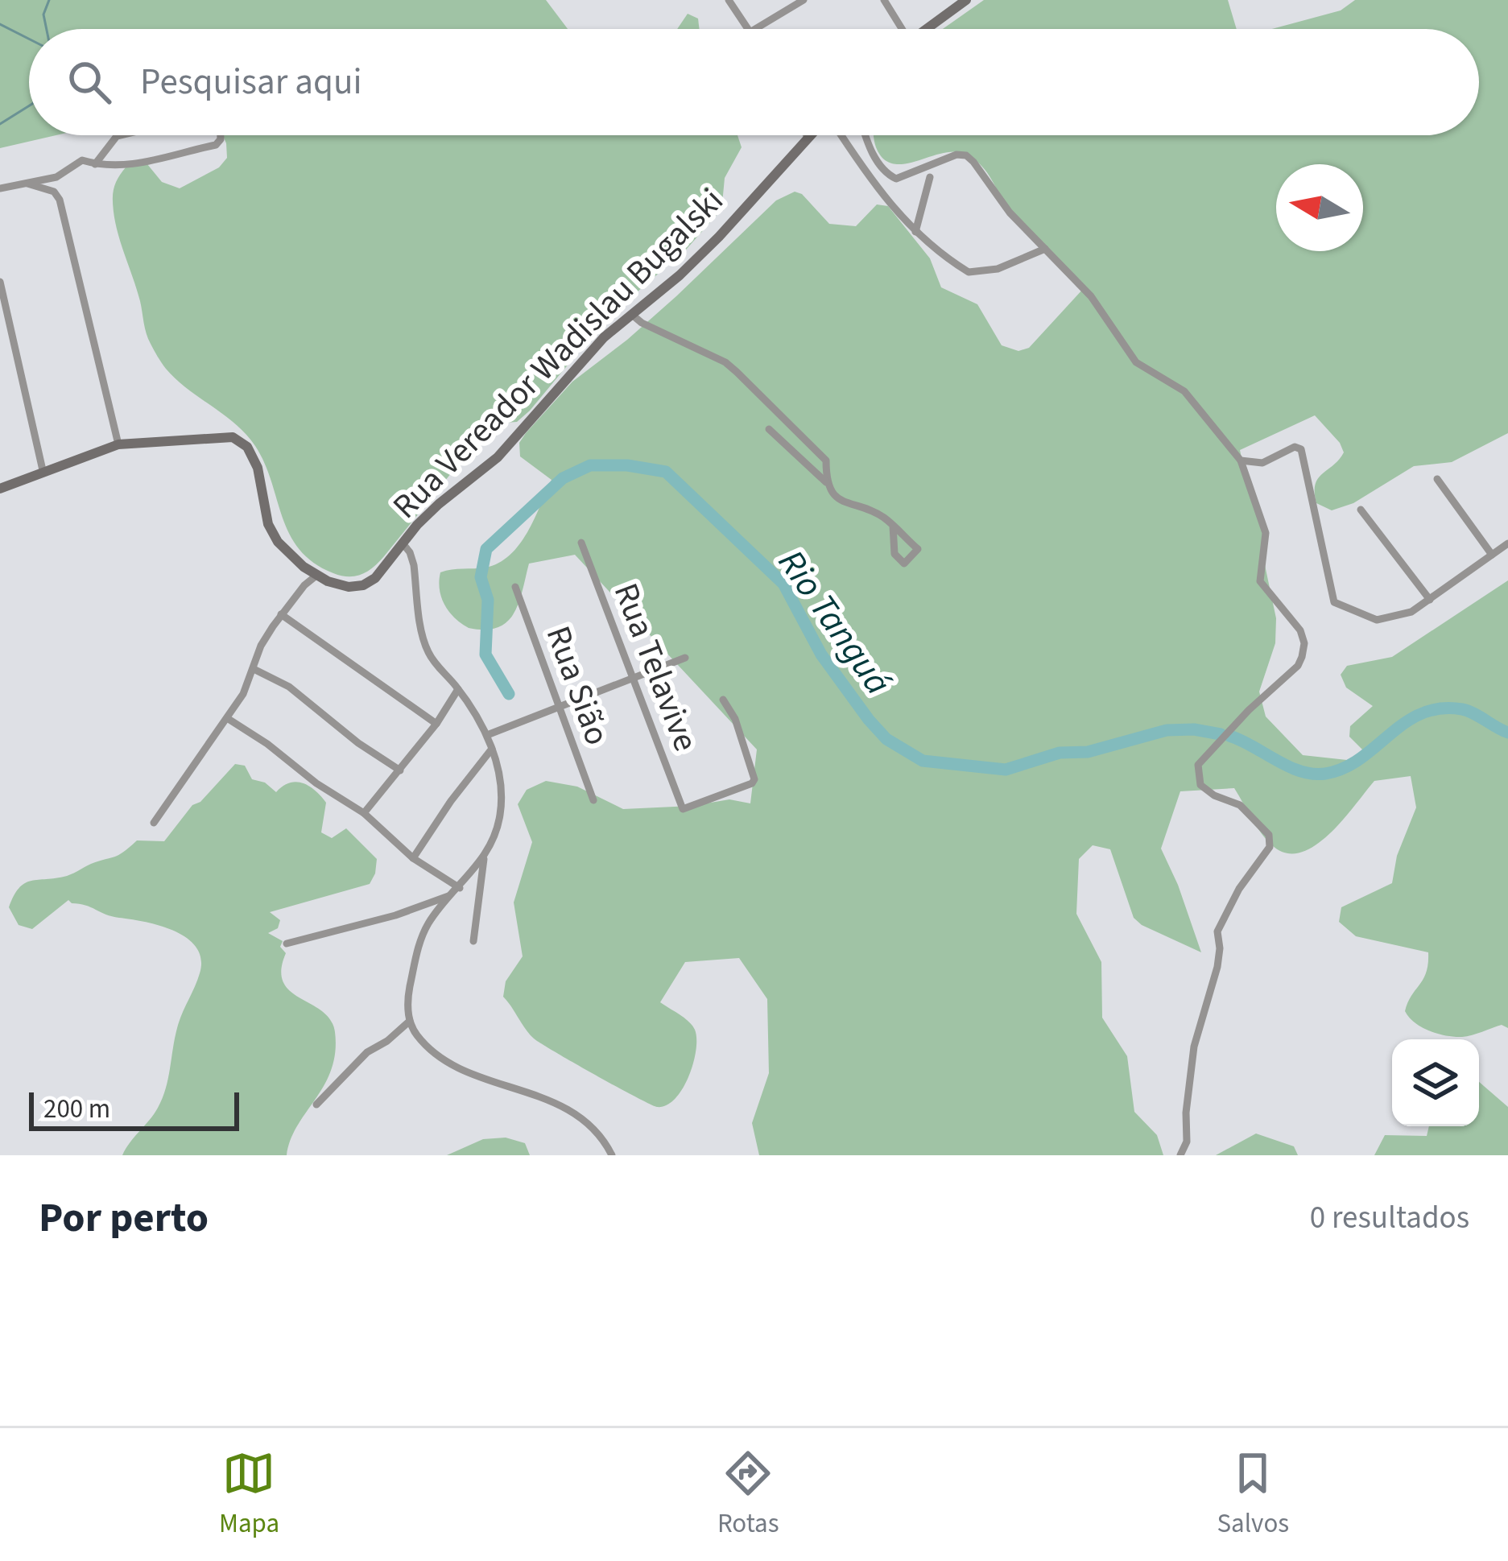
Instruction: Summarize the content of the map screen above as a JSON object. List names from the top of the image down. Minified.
{"streets":{"main road":["Rua Vereador Wadislau Bugalski"],"street":["Rua Telavive","Rua Sião"]},"water":["Rio Tanguá"],"scale_bar":"200 m","north":"left","page":{"search":"Pesquisar aqui","scale":"200 m","heading":["Por perto","0 resultados"],"nav":["Mapa","Rotas","Salvos"]}}
